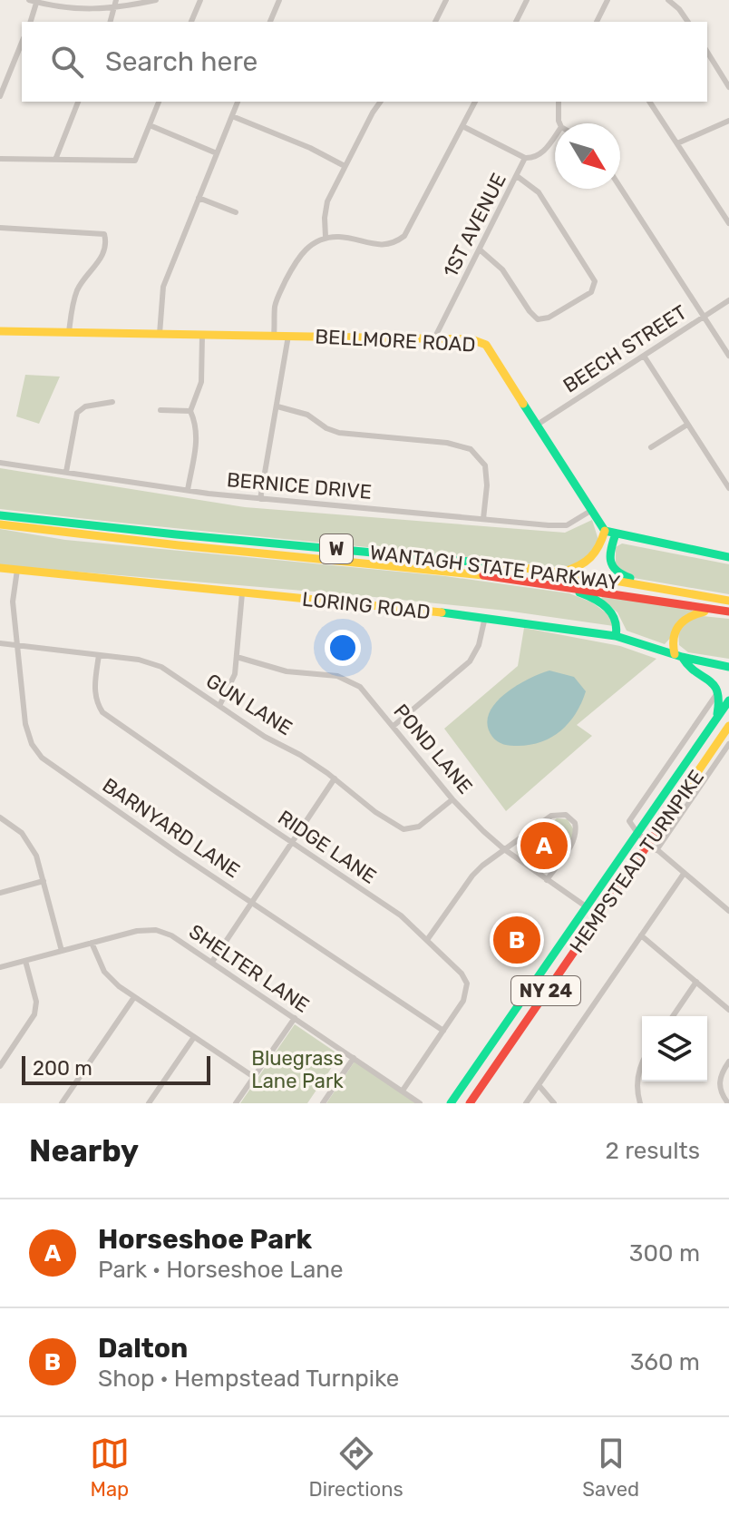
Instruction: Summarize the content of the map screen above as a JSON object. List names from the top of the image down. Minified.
{"streets":{"main road":["BELLMORE ROAD","W","WANTAGH STATE PARKWAY","LORING ROAD","HEMPSTEAD TURNPIKE","NY 24"],"street":["1ST AVENUE","BEECH STREET","BERNICE DRIVE","GUN LANE","POND LANE","BARNYARD LANE","RIDGE LANE","SHELTER LANE"]},"crossings":[["1ST AVENUE","BELLMORE ROAD"],["BELLMORE ROAD","BEECH STREET"],["BELLMORE ROAD","BERNICE DRIVE"],["LORING ROAD","BARNYARD LANE"],["GUN LANE","POND LANE"],["GUN LANE","BARNYARD LANE"],["GUN LANE","RIDGE LANE"],["POND LANE","HEMPSTEAD TURNPIKE"],["BARNYARD LANE","RIDGE LANE"],["RIDGE LANE","SHELTER LANE"]],"parks":["Bluegrass Lane Park"],"scale_bar":"200 m","north":"bottom right","page":{"search":"Search here","pins":["A","B"],"scale":"200 m","heading":["Nearby","2 results"],"list":[{"mark":"A","name":"Horseshoe Park","note":"Park · Horseshoe Lane","value":"300 m"},{"mark":"B","name":"Dalton","note":"Shop · Hempstead Turnpike","value":"360 m"}],"nav":["Map","Directions","Saved"]}}
